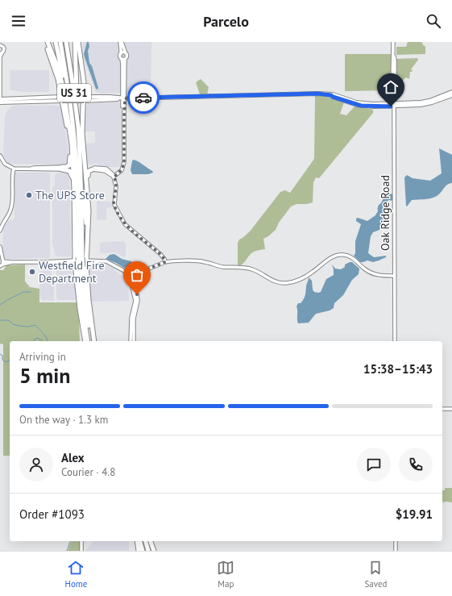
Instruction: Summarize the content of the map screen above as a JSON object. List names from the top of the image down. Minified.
{"streets":{"highway":["US 31"],"street":["Oak Ridge Road"]},"places":["The UPS Store","Westfield Fire Department"],"page":{"header":"Parcelo","heading":["5 min","Arriving in","15:38–15:43"],"panel":["Alex","Courier · 4.8","Order #1093","$19.91"],"bar":"On the way · 1.3 km","tabs":["Home","Map","Saved"]}}
